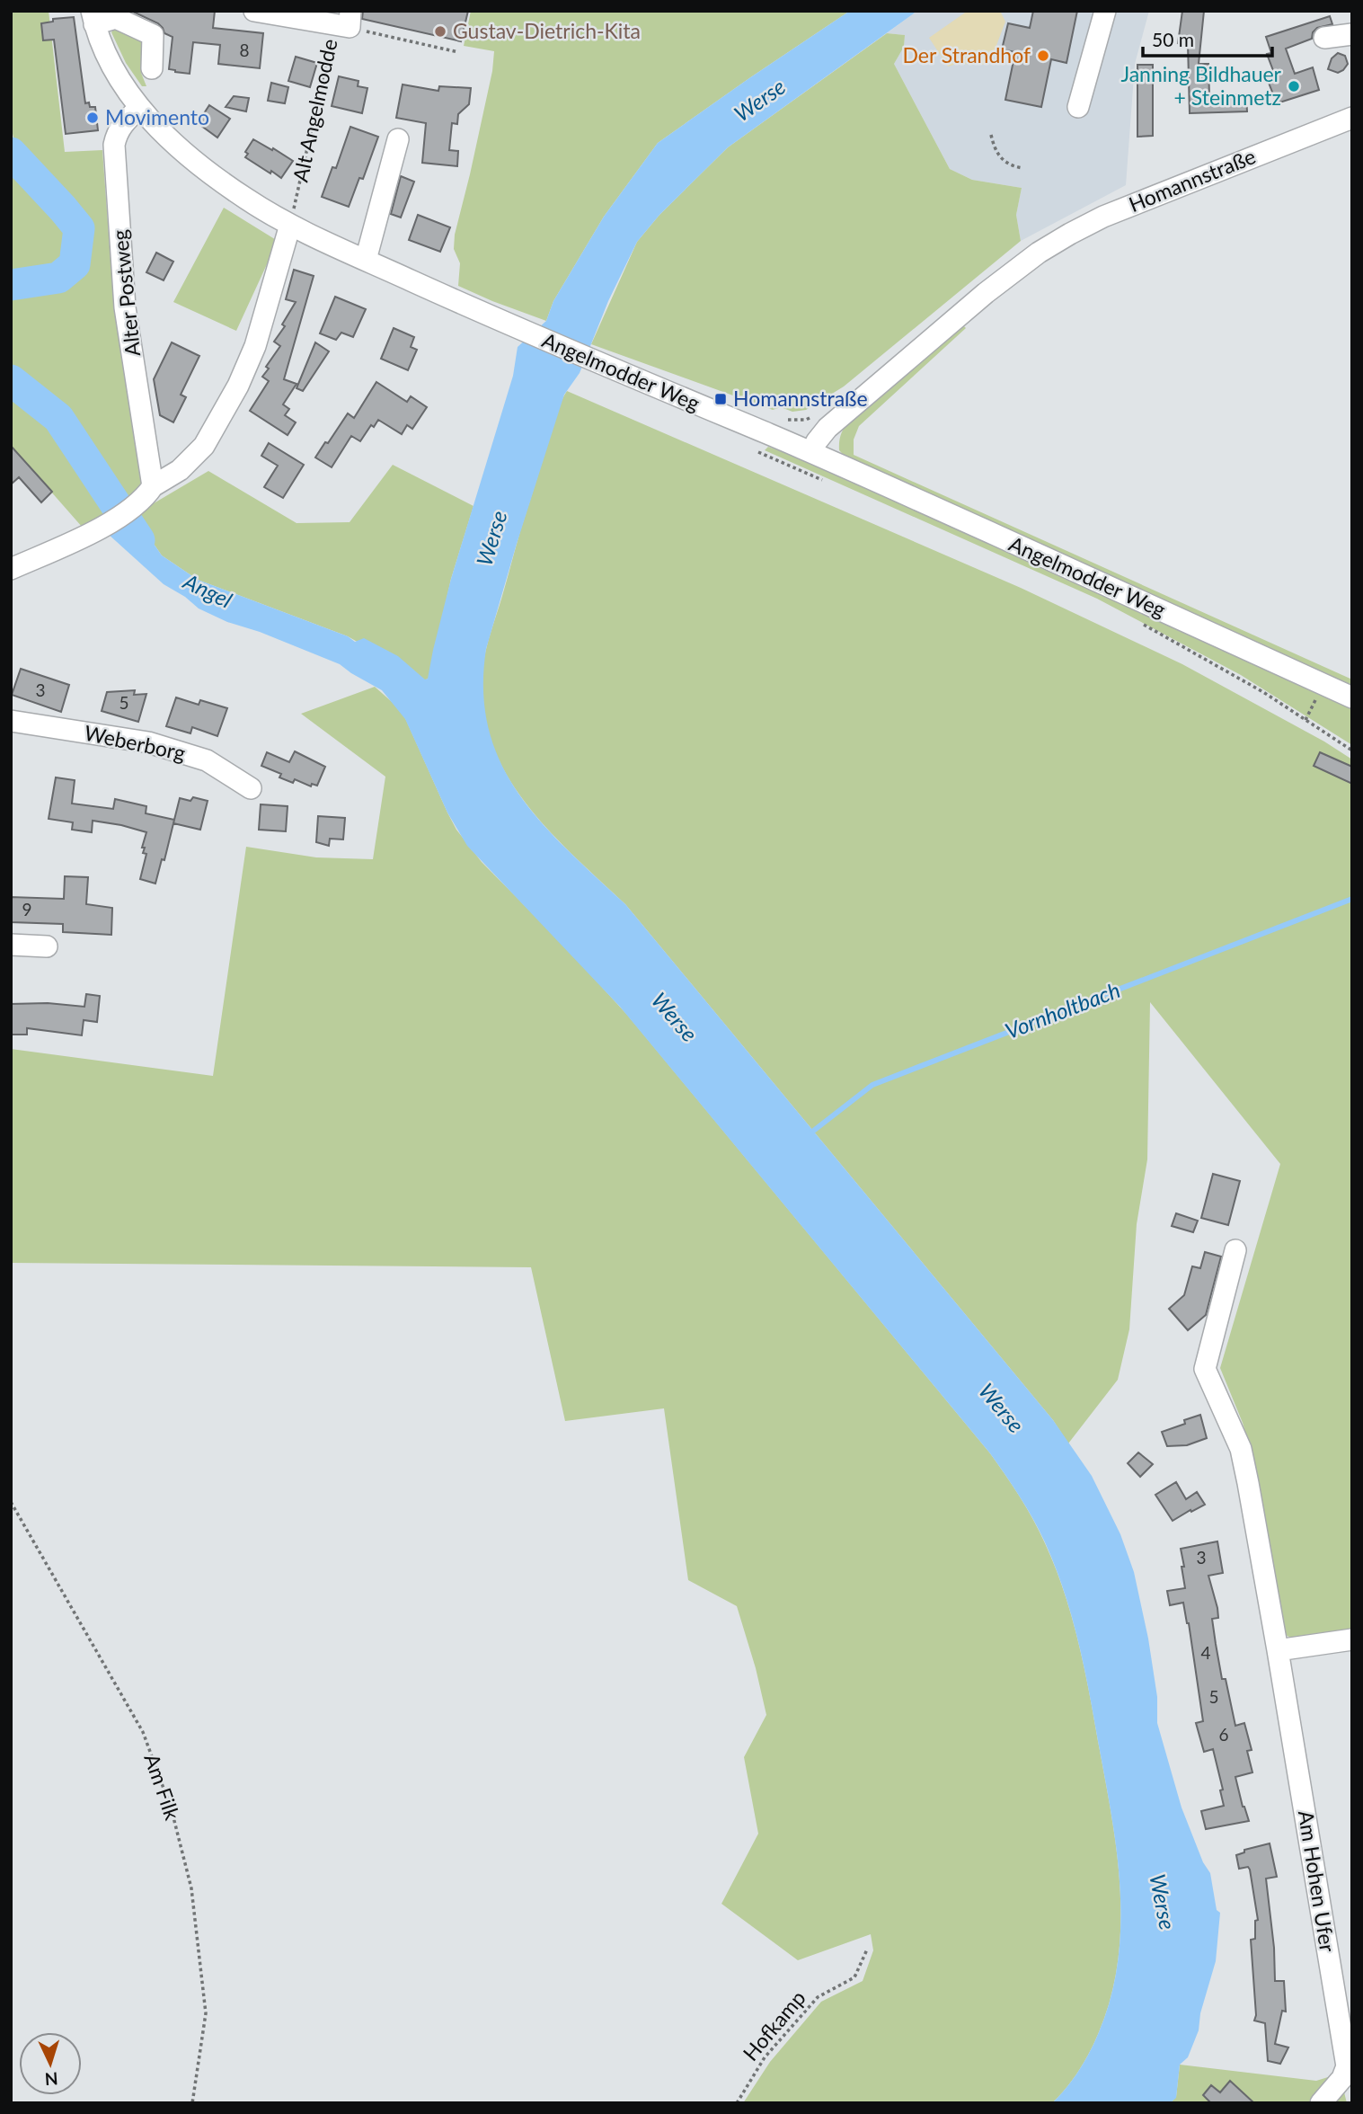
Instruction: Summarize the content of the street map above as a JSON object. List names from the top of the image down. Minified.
{"streets":{"street":["Homannstraße","Alter Postweg","Angelmodder Weg","Weberborg","Am Hohen Ufer"],"path":["Alt Angelmodde","Am Filk","Hofkamp"]},"crossings":[["Alt Angelmodde","Angelmodder Weg"],["Homannstraße","Angelmodder Weg"],["Alter Postweg","Angelmodder Weg"]],"water":["Werse","Angel","Vornholtbach"],"places":{"other":["Gustav-Dietrich-Kita","Der Strandhof","Janning Bildhauer + Steinmetz","Movimento"],"transit":["Homannstraße"]},"house_numbers":["8","3","5","9","3","4","5","6"],"scale_bar":"50 m","north":"bottom"}
